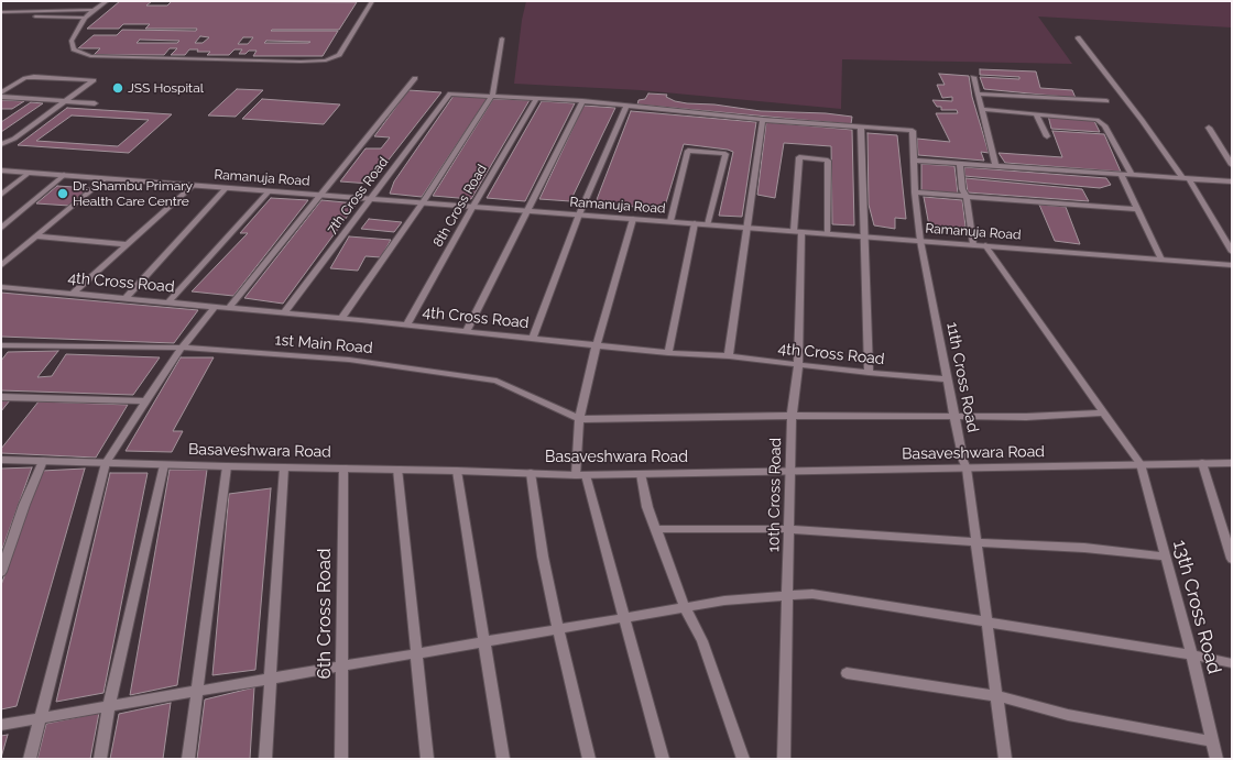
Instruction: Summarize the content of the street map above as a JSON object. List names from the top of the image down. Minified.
{"streets":{"street":["Ramanuja Road","7th Cross Road","8th Cross Road","4th Cross Road","1st Main Road","11th Cross Road","Basaveshwara Road","10th Cross Road","13th Cross Road","6th Cross Road"]},"crossings":[["Ramanuja Road","7th Cross Road"],["Ramanuja Road","8th Cross Road"],["Ramanuja Road","11th Cross Road"],["Ramanuja Road","10th Cross Road"],["Ramanuja Road","13th Cross Road"],["7th Cross Road","4th Cross Road"],["8th Cross Road","4th Cross Road"],["4th Cross Road","11th Cross Road"],["4th Cross Road","10th Cross Road"],["11th Cross Road","Basaveshwara Road"],["Basaveshwara Road","10th Cross Road"],["Basaveshwara Road","13th Cross Road"],["Basaveshwara Road","6th Cross Road"]],"places":["JSS Hospital","Dr. Shambu Primary Health Care Centre"]}
